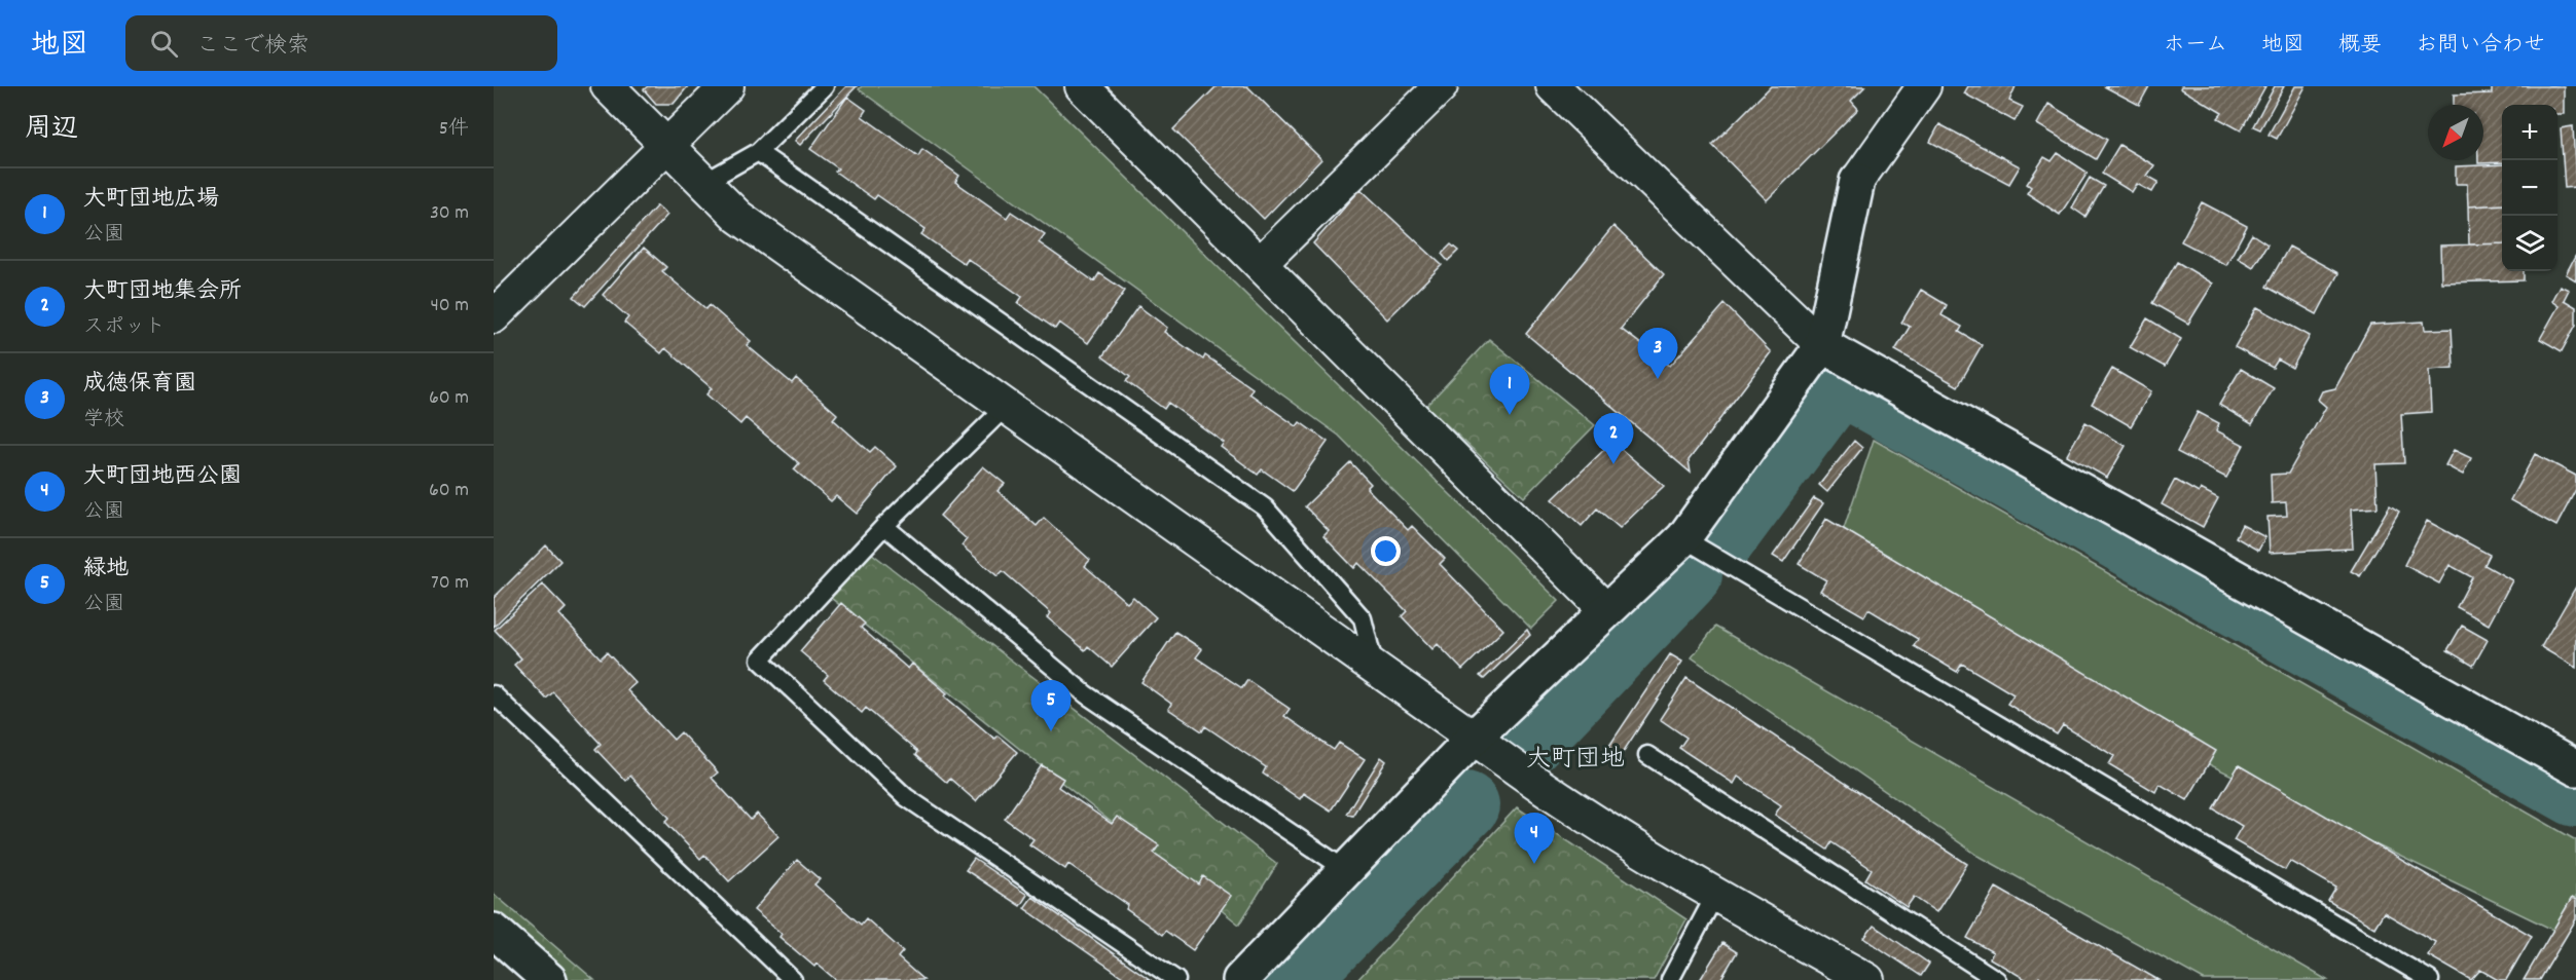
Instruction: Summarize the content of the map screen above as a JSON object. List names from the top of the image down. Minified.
{"districts":["大町団地"],"north":"bottom left","page":{"header":"地図","search":"ここで検索","nav":["ホーム","地図","概要","お問い合わせ"],"heading":["周辺","5件"],"map_buttons":["+","−"],"list":[{"mark":"1","name":"大町団地広場","note":"公園","value":"30 m"},{"mark":"2","name":"大町団地集会所","note":"スポット","value":"40 m"},{"mark":"3","name":"成徳保育園","note":"学校","value":"60 m"},{"mark":"4","name":"大町団地西公園","note":"公園","value":"60 m"},{"mark":"5","name":"緑地","note":"公園","value":"70 m"}],"pins":["3","1","2","5","4"]}}
